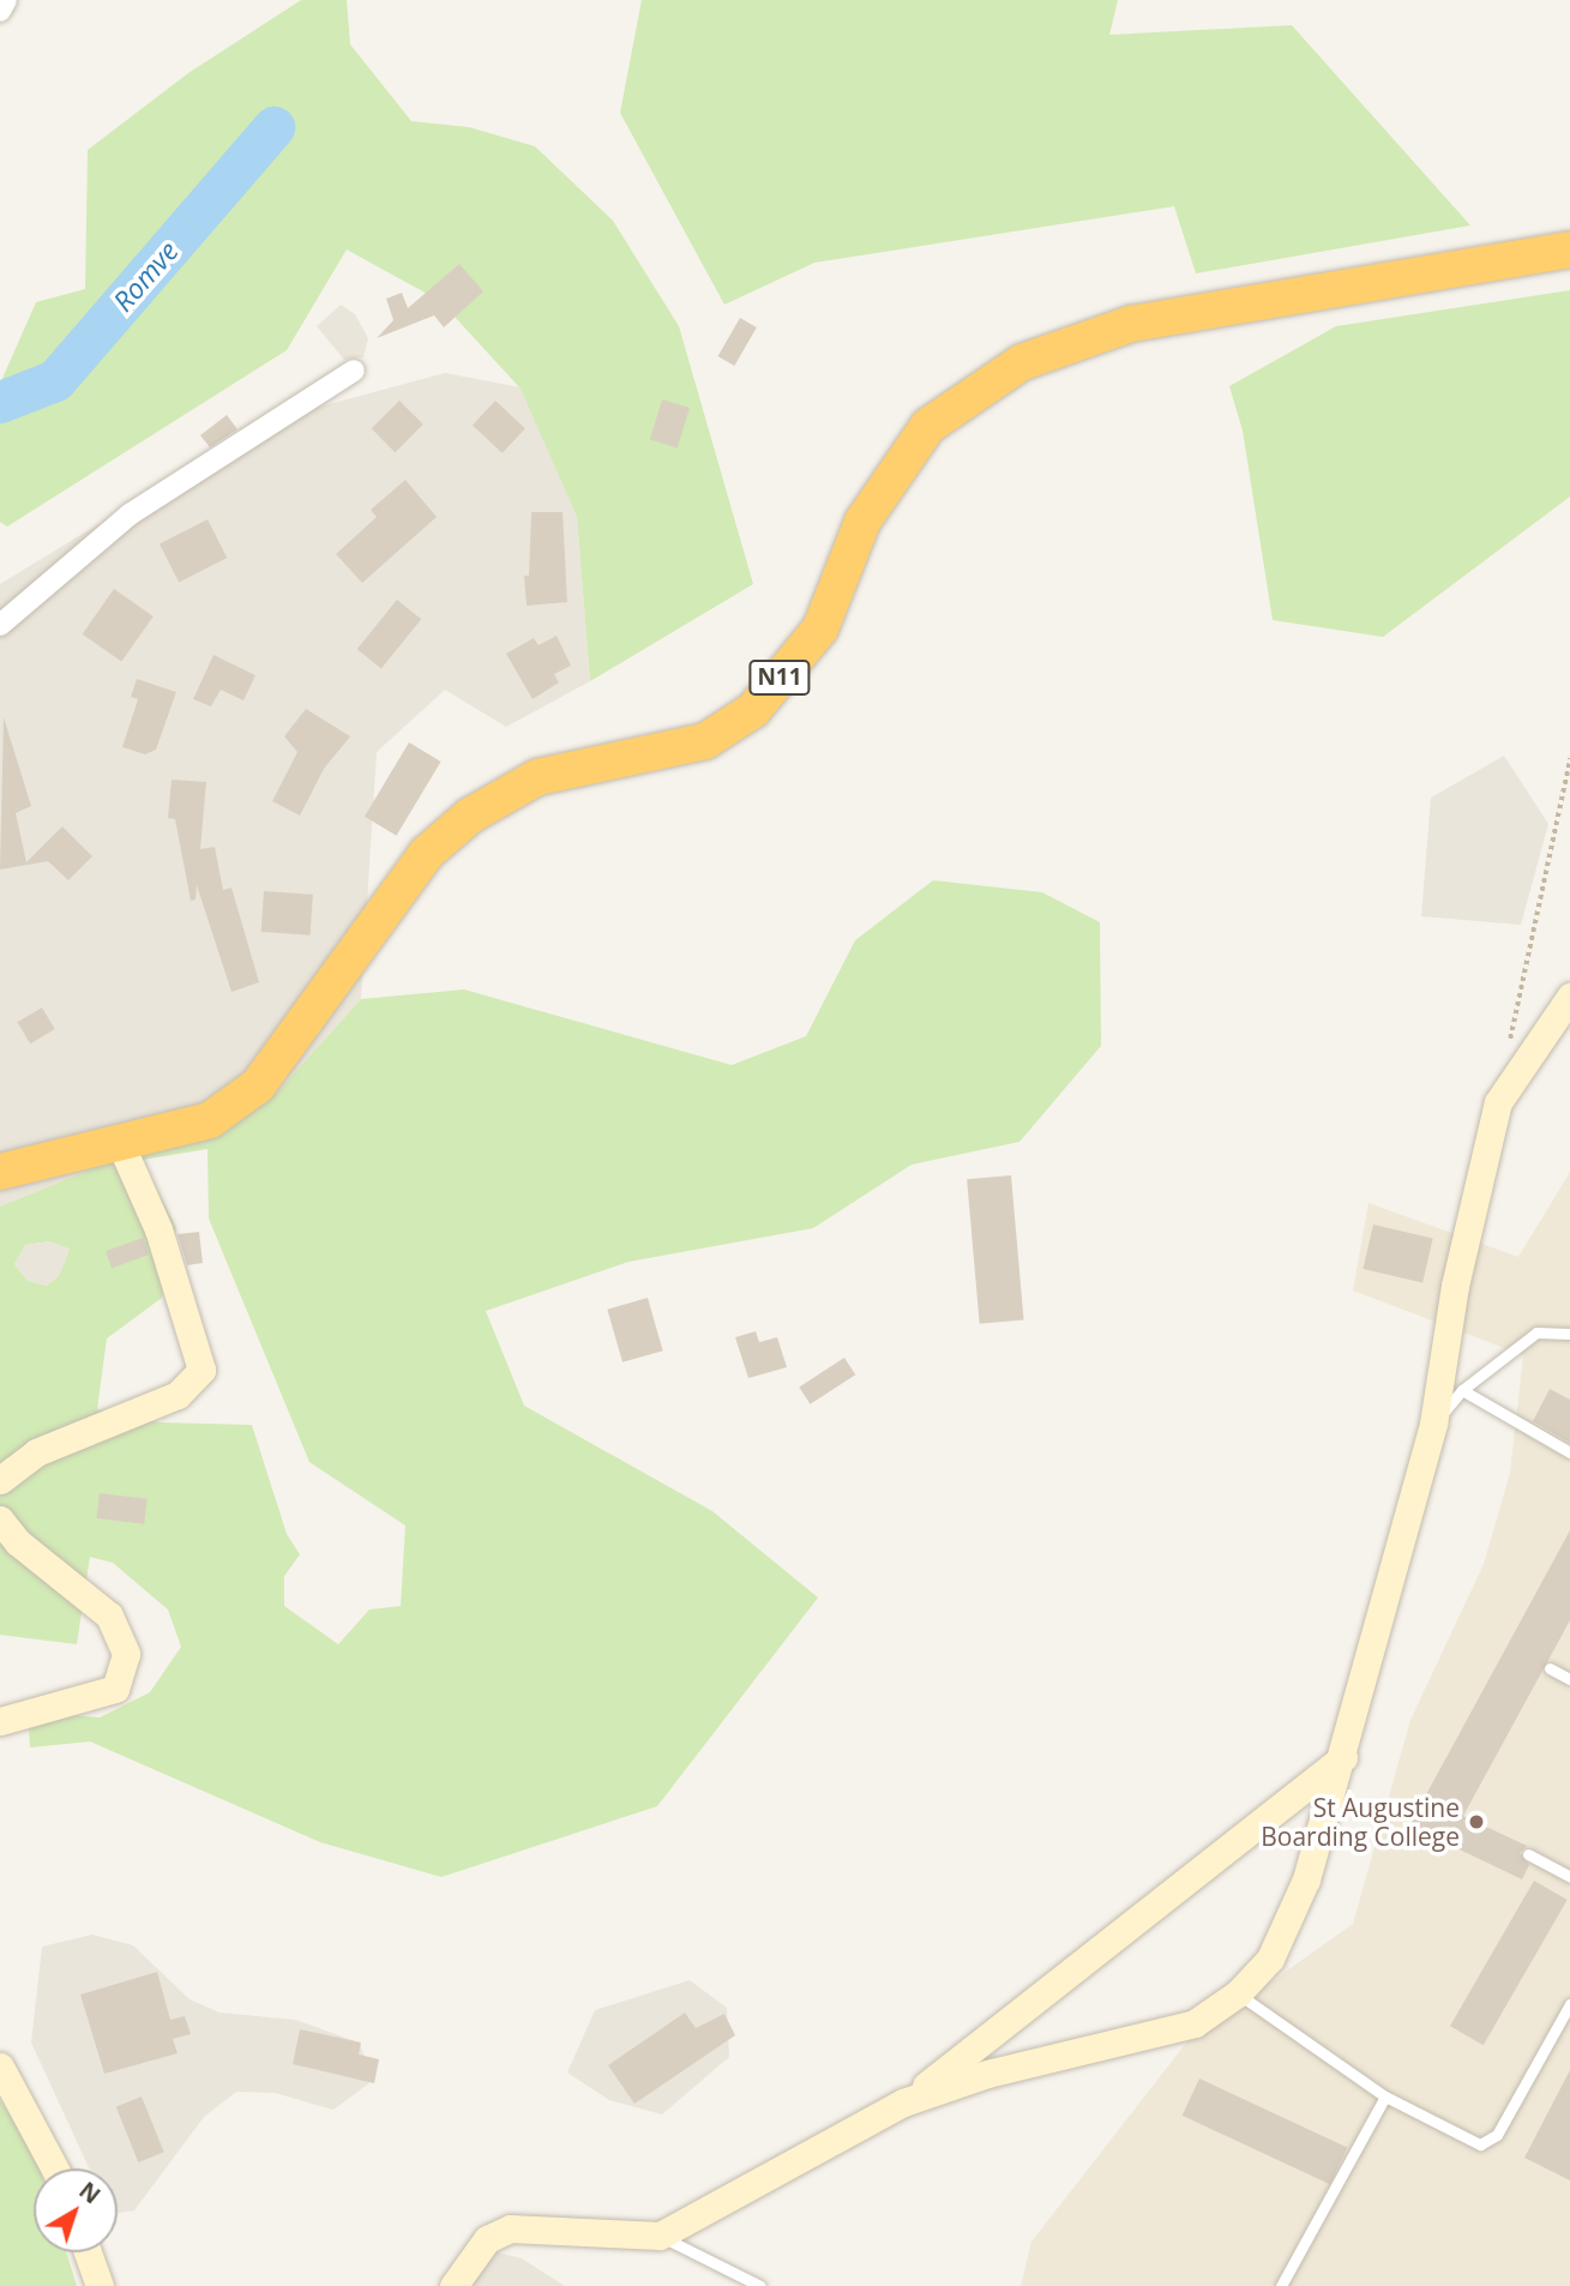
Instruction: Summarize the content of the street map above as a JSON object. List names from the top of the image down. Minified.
{"streets":{"highway":["N11"]},"water":["Romve"],"places":["St Augustine Boarding College"],"north":"top right"}
